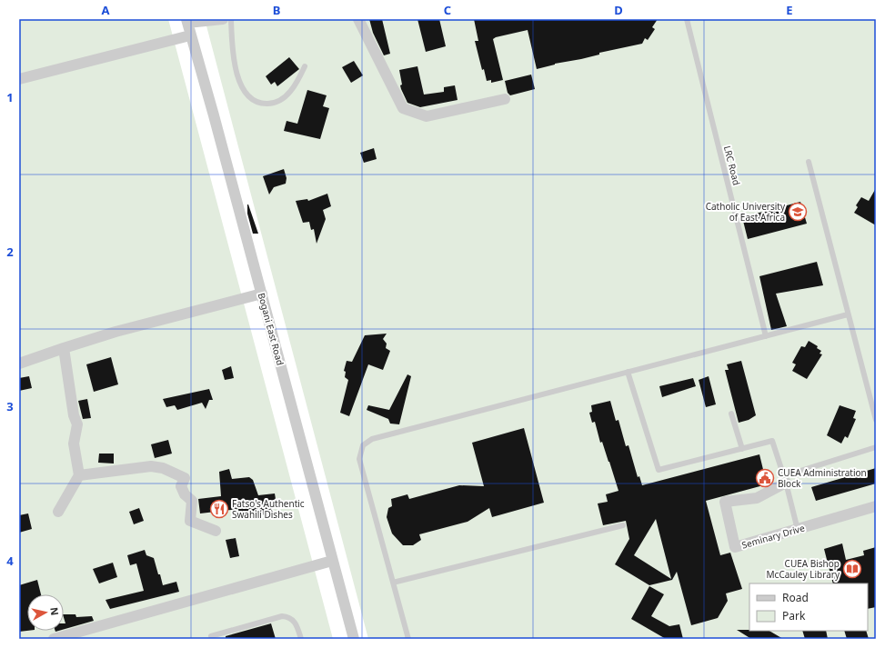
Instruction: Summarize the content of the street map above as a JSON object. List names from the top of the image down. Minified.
{"streets":{"street":["Bogani East Road","Seminary Drive"],"lane":["LRC Road"]},"places":{"school or university":["Catholic University of East Africa"],"public building":["CUEA Administration Block"],"restaurant":["Fatso's Authentic Swahili Dishes"],"library":["CUEA Bishop McCauley Library"]},"legend":["Road","Park"],"north":"right","grid":{"columns":["A","B","C","D","E"],"rows":["1","2","3","4"]}}
